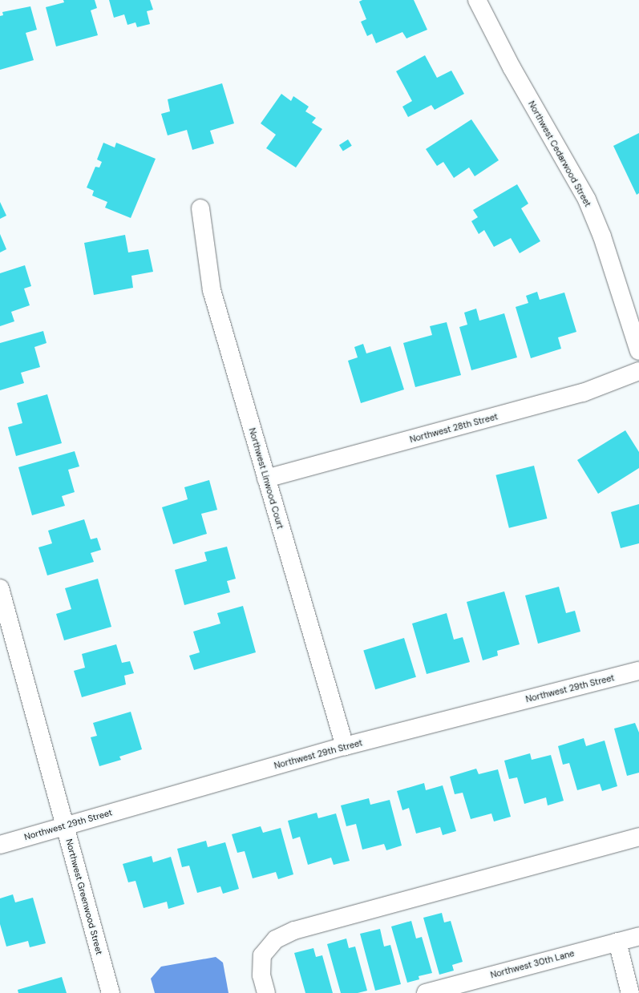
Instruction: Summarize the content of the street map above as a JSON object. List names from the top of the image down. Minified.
{"streets":{"street":["Northwest Cedarwood Street","Northwest 28th Street","Northwest Linwood Court","Northwest 29th Street","Northwest Greenwood Street","Northwest 30th Lane"]},"crossings":[["Northwest 28th Street","Northwest Linwood Court"],["Northwest Linwood Court","Northwest 29th Street"],["Northwest 29th Street","Northwest Greenwood Street"]]}
